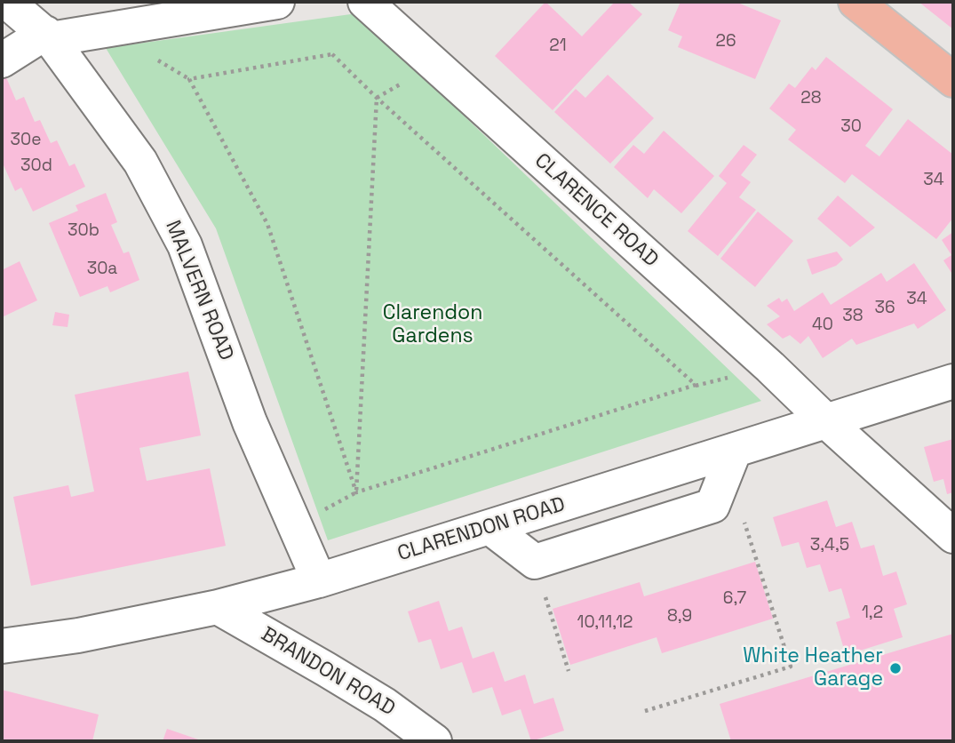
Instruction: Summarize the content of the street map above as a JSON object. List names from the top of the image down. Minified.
{"streets":{"street":["CLARENCE ROAD","MALVERN ROAD","CLARENDON ROAD","BRANDON ROAD"]},"crossings":[["CLARENCE ROAD","CLARENDON ROAD"],["MALVERN ROAD","CLARENDON ROAD"],["CLARENDON ROAD","BRANDON ROAD"]],"parks":["Clarendon Gardens"],"places":["White Heather Garage"],"house_numbers":["26","21","28","30","30e","30d","34","30b","30a","34","36","38","40","3,4,5","6,7","1,2","8,9","10,11,12"]}
